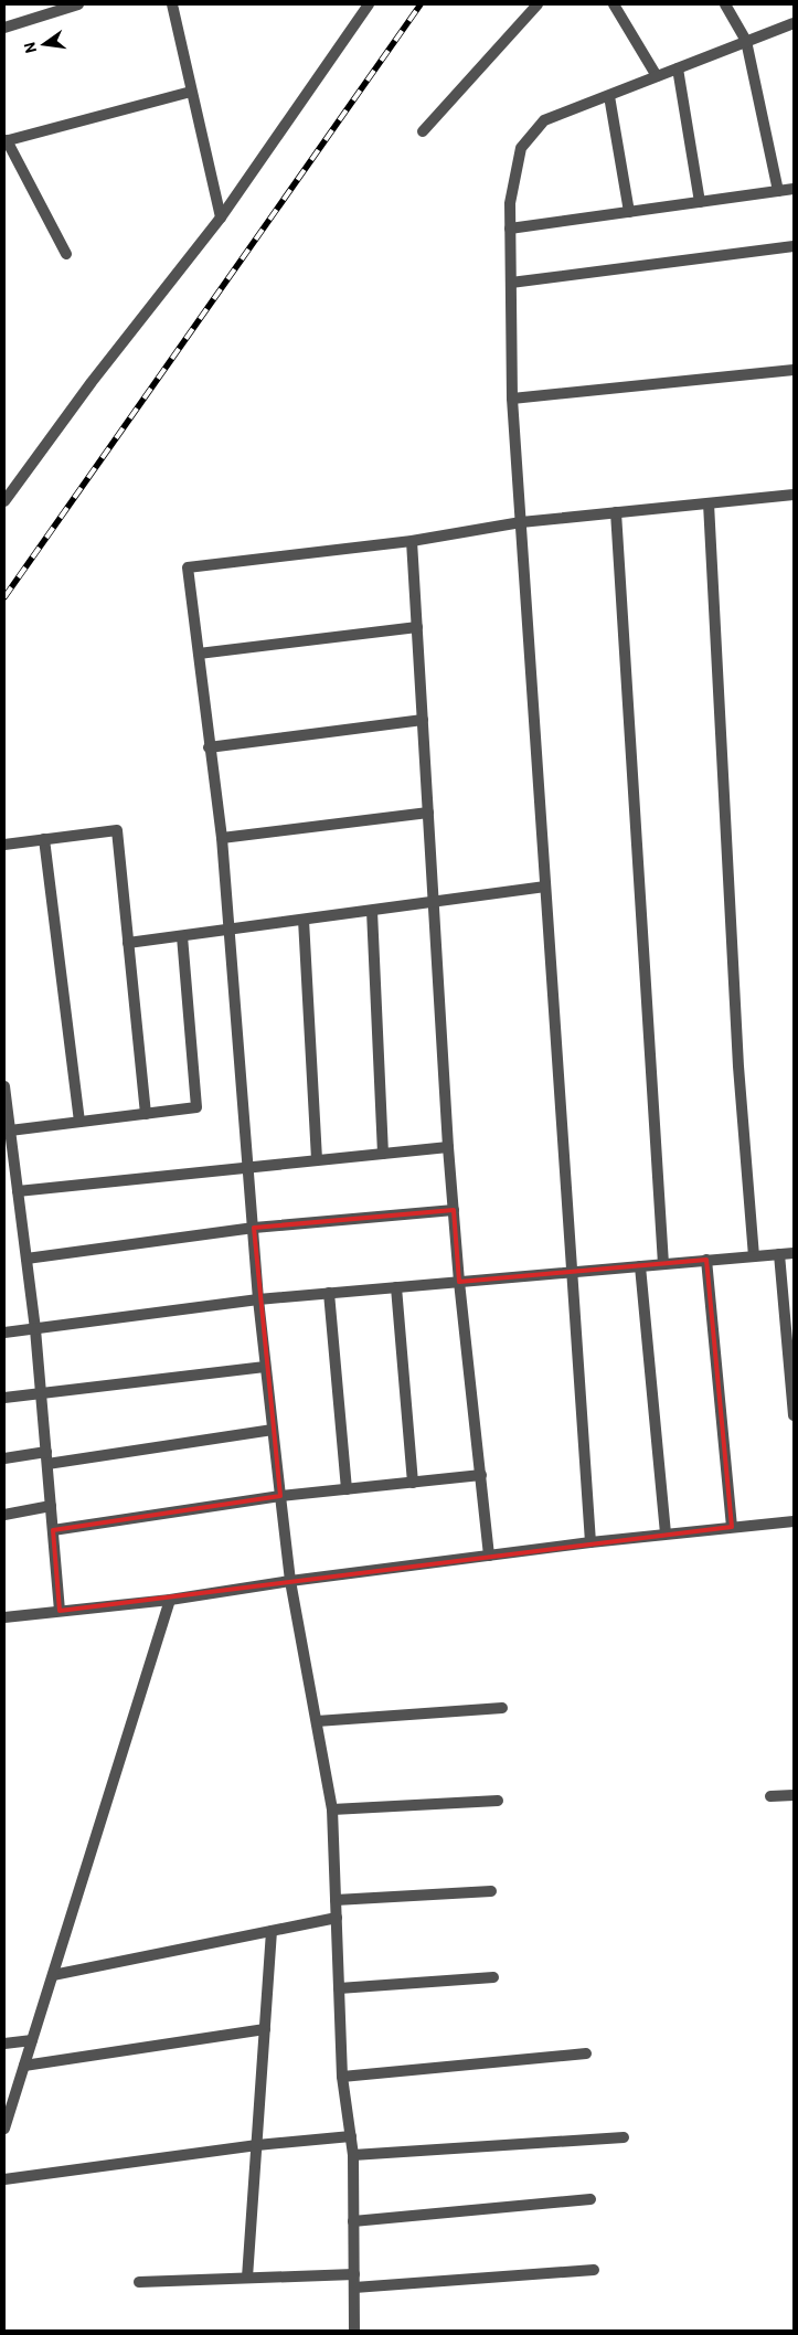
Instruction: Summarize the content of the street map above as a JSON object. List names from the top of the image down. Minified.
{"north":"left"}
